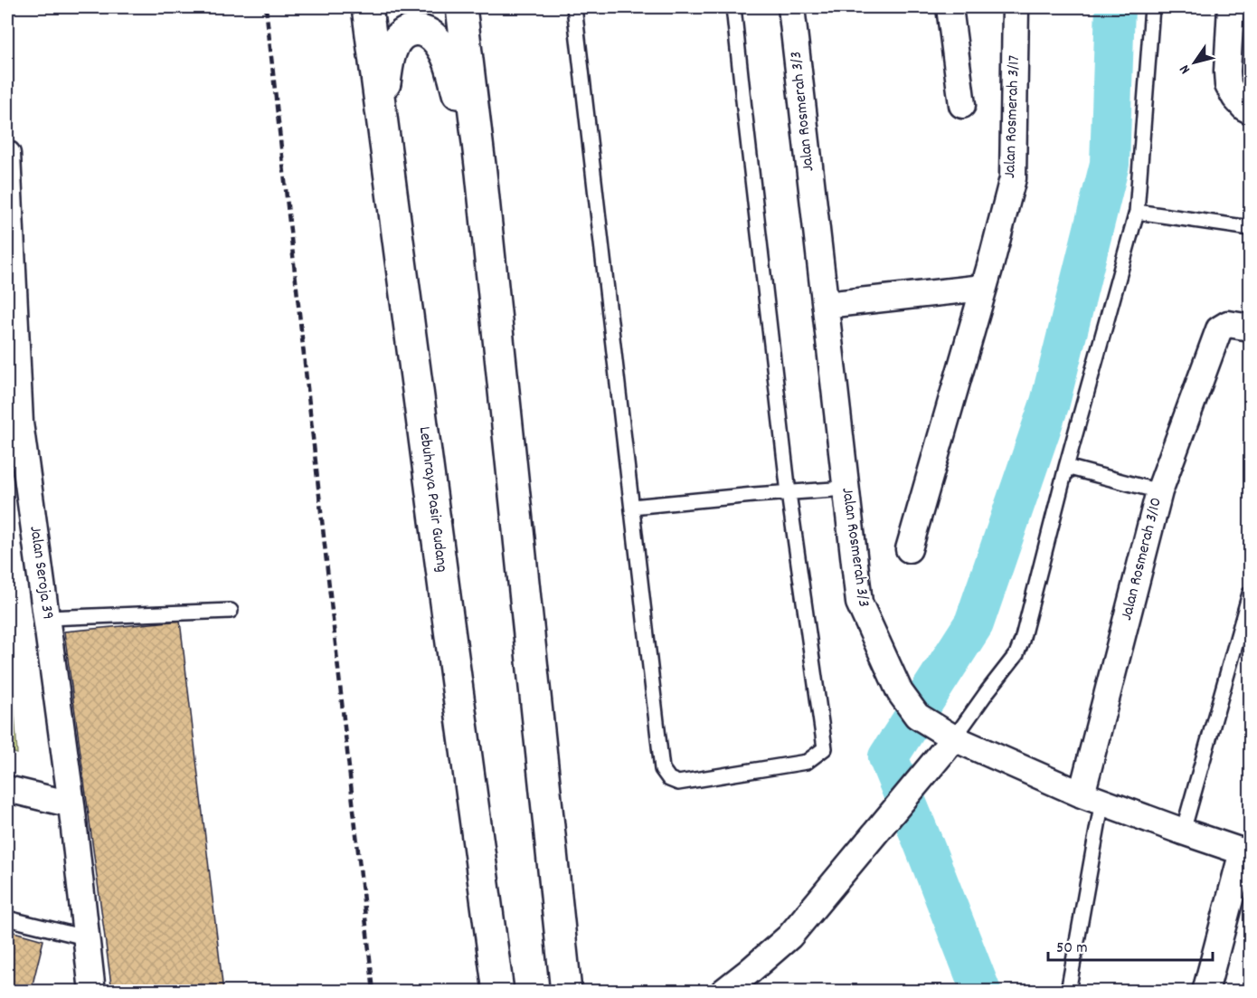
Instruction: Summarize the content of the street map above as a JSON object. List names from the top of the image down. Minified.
{"streets":{"highway":["Lebuhraya Pasir Gudang"],"street":["Jalan Rosmerah 3/3","Jalan Rosmerah 3/17","Jalan Rosmerah 3/10","Jalan Seroja 39"]},"crossings":[["Jalan Rosmerah 3/3","Jalan Rosmerah 3/10"]],"scale_bar":"50 m","north":"bottom left"}
